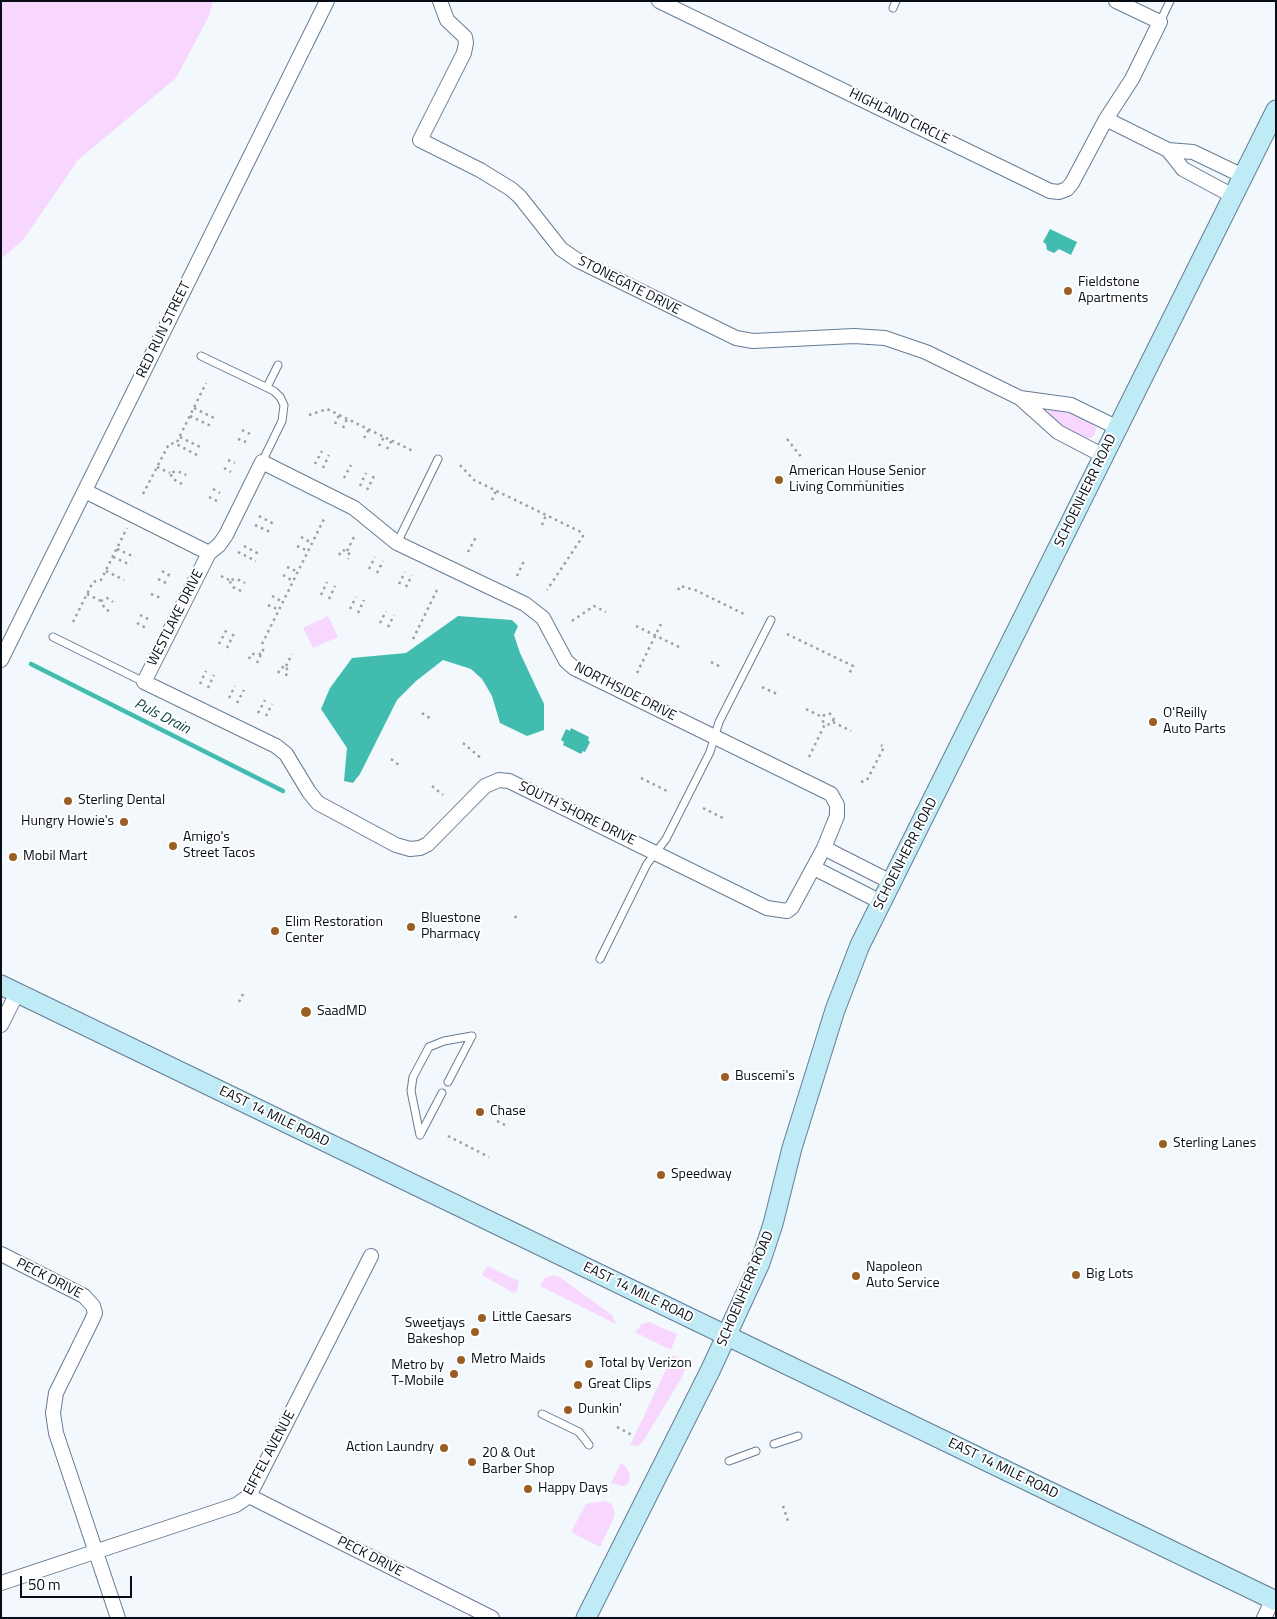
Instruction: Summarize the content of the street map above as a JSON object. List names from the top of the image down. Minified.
{"streets":{"main road":["SCHOENHERR ROAD","EAST 14 MILE ROAD"],"street":["HIGHLAND CIRCLE","STONEGATE DRIVE","RED RUN STREET","WESTLAKE DRIVE","NORTHSIDE DRIVE","SOUTH SHORE DRIVE","PECK DRIVE","EIFFEL AVENUE"]},"crossings":[["STONEGATE DRIVE","SCHOENHERR ROAD"],["RED RUN STREET","WESTLAKE DRIVE"],["SCHOENHERR ROAD","EAST 14 MILE ROAD"],["WESTLAKE DRIVE","NORTHSIDE DRIVE"],["WESTLAKE DRIVE","SOUTH SHORE DRIVE"],["NORTHSIDE DRIVE","SOUTH SHORE DRIVE"],["PECK DRIVE","EIFFEL AVENUE"]],"water":["Puls Drain"],"places":["Fieldstone Apartments","American House Senior Living Communities","O'Reilly Auto Parts","Sterling Dental","Hungry Howie's","Amigo's Street Tacos","Mobil Mart","Bluestone Pharmacy","Elim Restoration Center","SaadMD","Buscemi's","Chase","Sterling Lanes","Speedway","Big Lots","Napoleon Auto Service","Little Caesars","Sweetjays Bakeshop","Metro Maids","Total by Verizon","Metro by T-Mobile","Great Clips","Dunkin'","Action Laundry","20 & Out Barber Shop","Happy Days"],"scale_bar":"50 m"}
